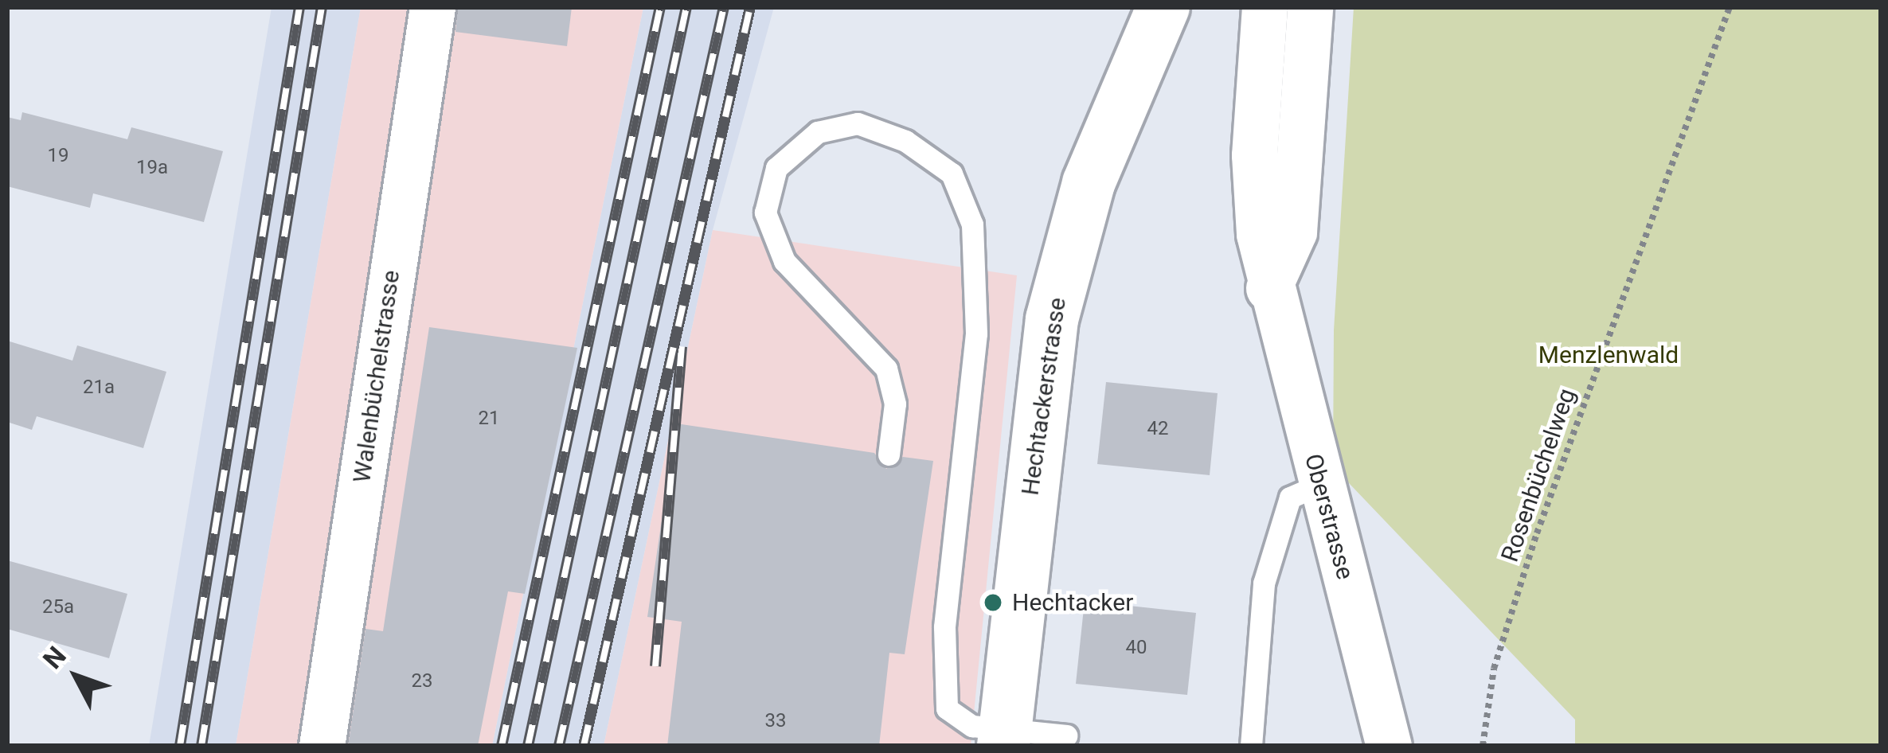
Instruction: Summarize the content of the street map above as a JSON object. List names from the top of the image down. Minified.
{"streets":{"street":["Walenbüchelstrasse","Hechtackerstrasse","Oberstrasse"],"path":["Rosenbüchelweg"]},"parks":["Menzlenwald"],"places":["Hechtacker"],"house_numbers":["19","19a","21a","21","42","25a","40","23","33"],"north":"top left"}
